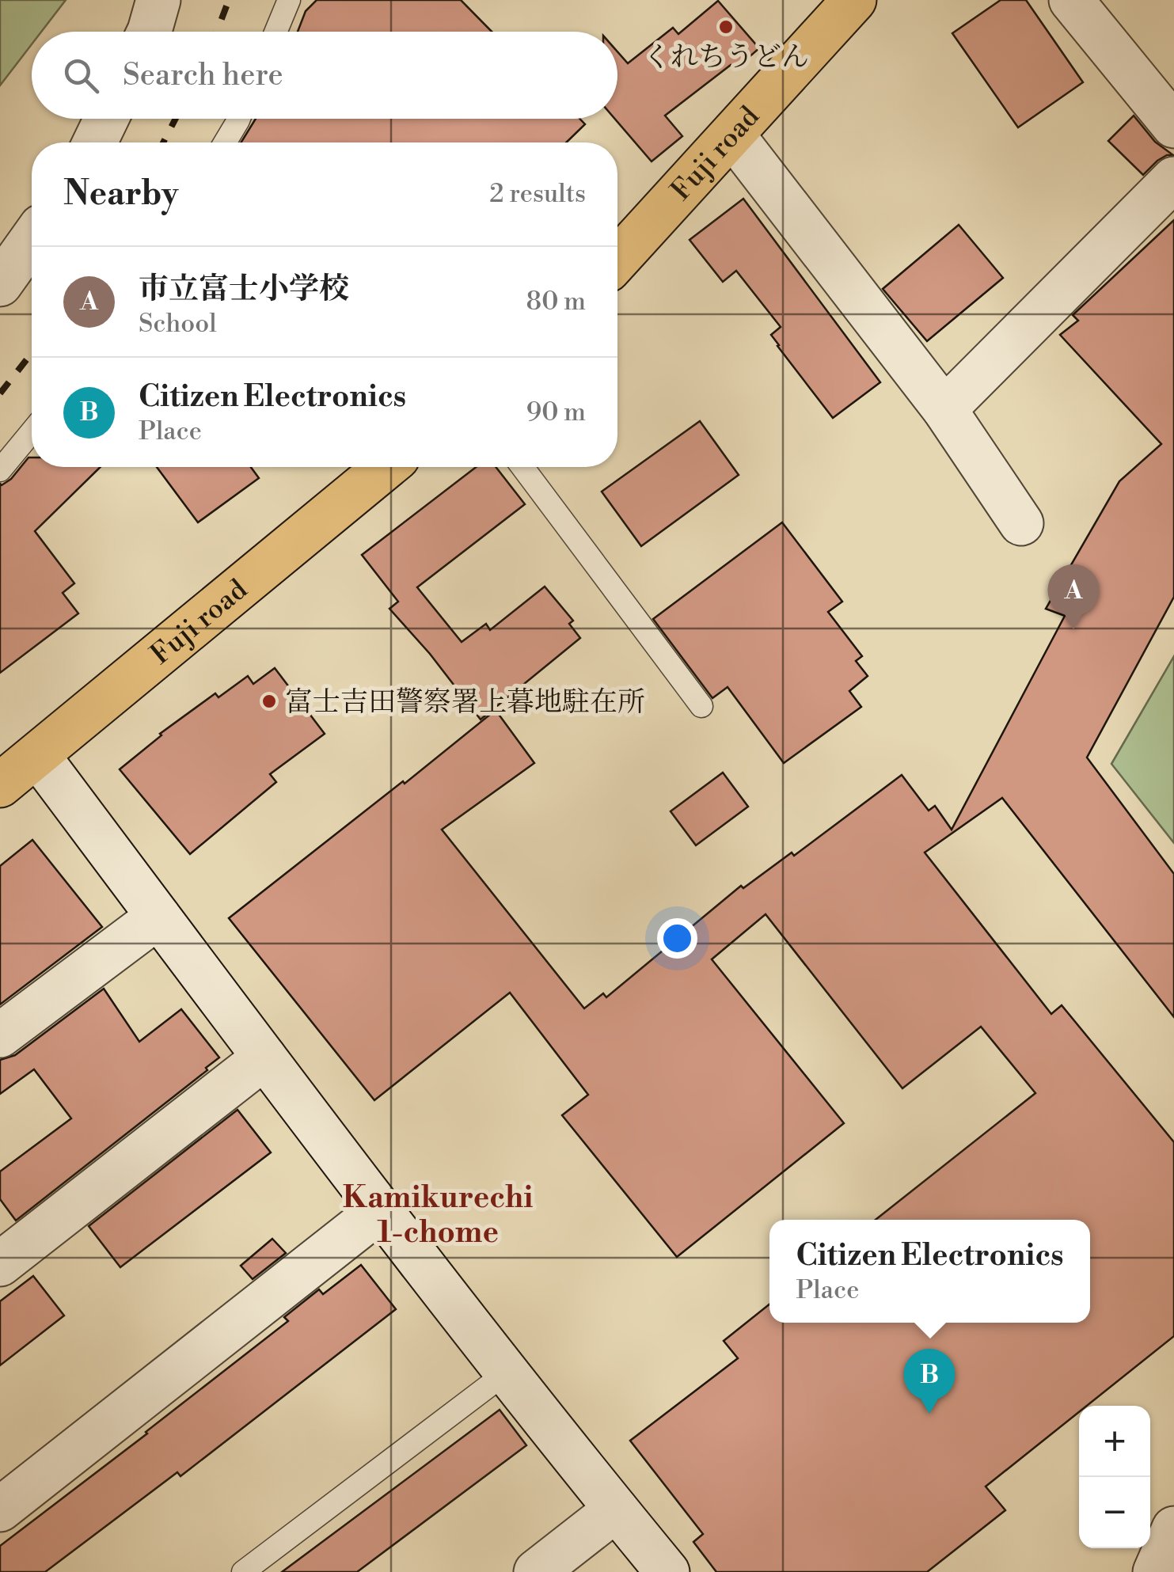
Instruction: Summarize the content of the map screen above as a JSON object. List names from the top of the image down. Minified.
{"streets":{"highway":["Fuji road"]},"districts":["Kamikurechi 1-chome"],"places":["くれちうどん","富士吉田警察署上暮地駐在所"],"page":{"search":"Search here","heading":["Nearby","2 results"],"list":[{"mark":"A","name":"市立富士小学校","note":"School","value":"80 m"},{"mark":"B","name":"Citizen Electronics","note":"Place","value":"90 m"}],"pins":["A","B"],"popup":["Citizen Electronics","Place"],"map_buttons":["+","−"]}}
